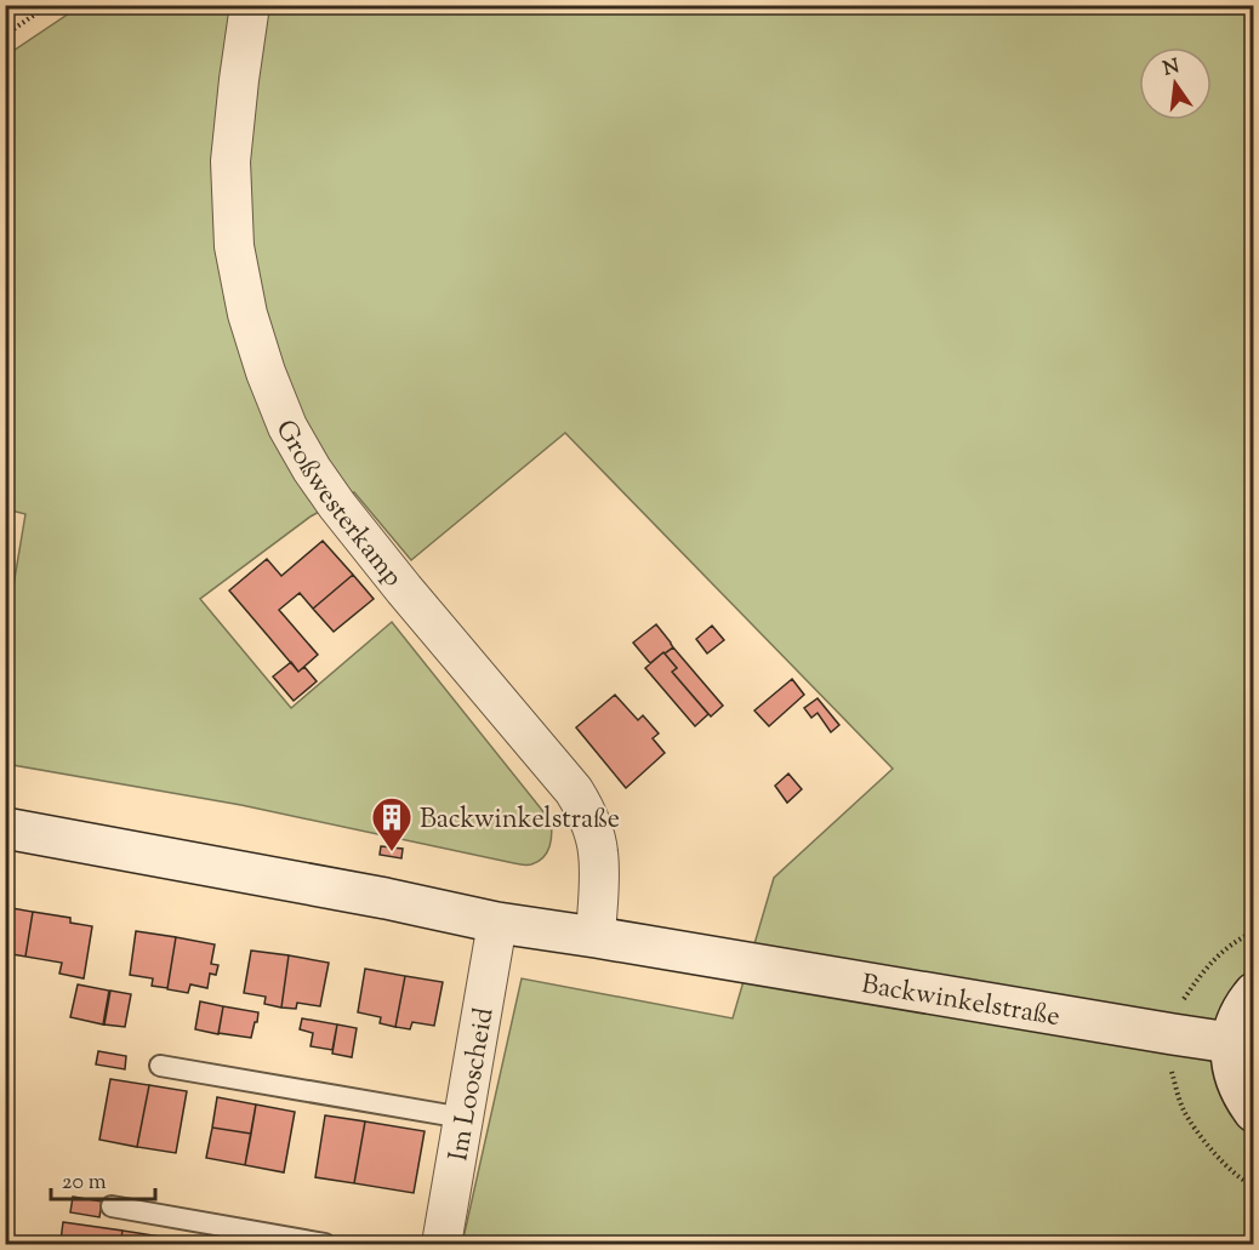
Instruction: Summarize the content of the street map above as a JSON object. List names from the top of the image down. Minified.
{"streets":{"main road":["Backwinkelstraße"],"street":["Großwesterkamp","Im Looscheid"]},"crossings":[["Großwesterkamp","Backwinkelstraße"],["Backwinkelstraße","Im Looscheid"]],"places":{"building":["Backwinkelstraße"]},"scale_bar":"20 m","north":"top"}
